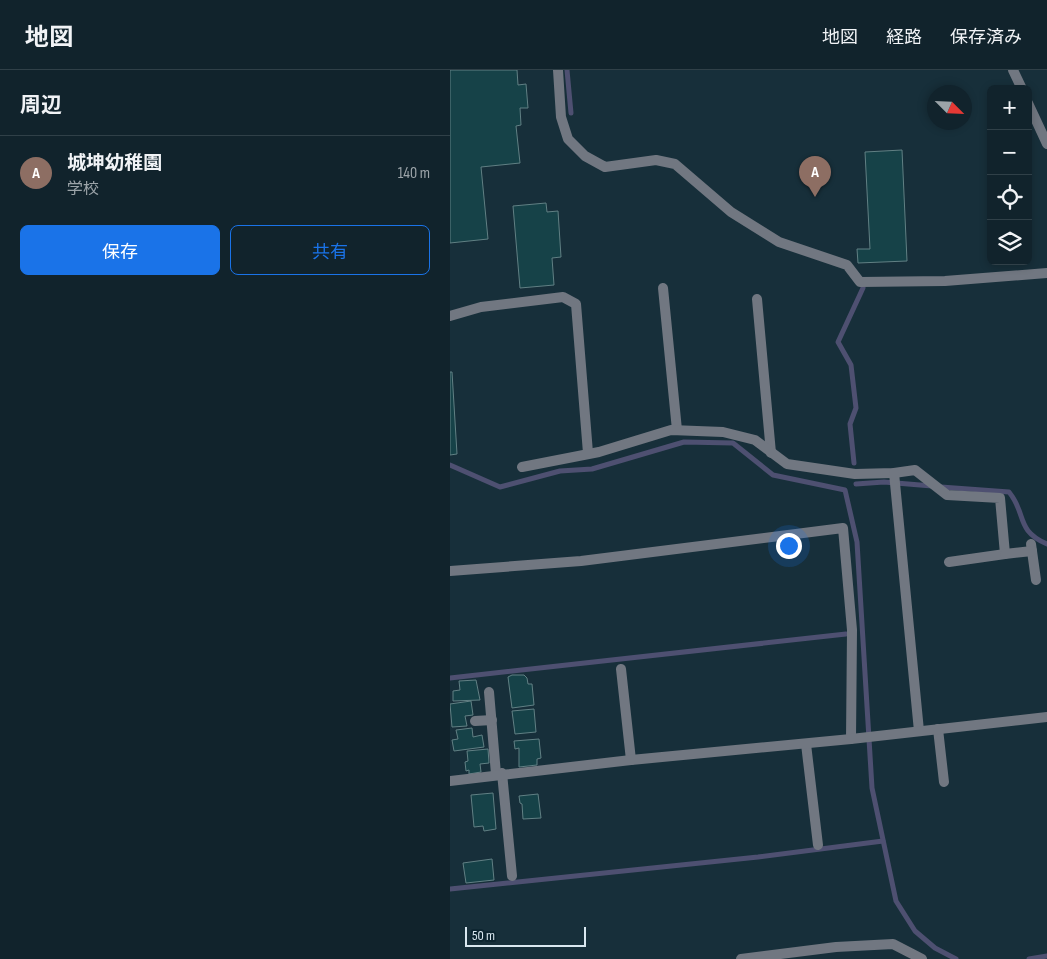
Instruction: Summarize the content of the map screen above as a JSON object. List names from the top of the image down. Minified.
{"scale_bar":"50 m","north":"bottom right","page":{"header":"地図","nav":["地図","経路","保存済み"],"heading":"周辺","map_buttons":["+","−"],"list":[{"mark":"A","name":"城坤幼稚園","note":"学校","value":"140 m"}],"pins":"A","buttons":["保存","共有"],"scale":"50 m"}}
